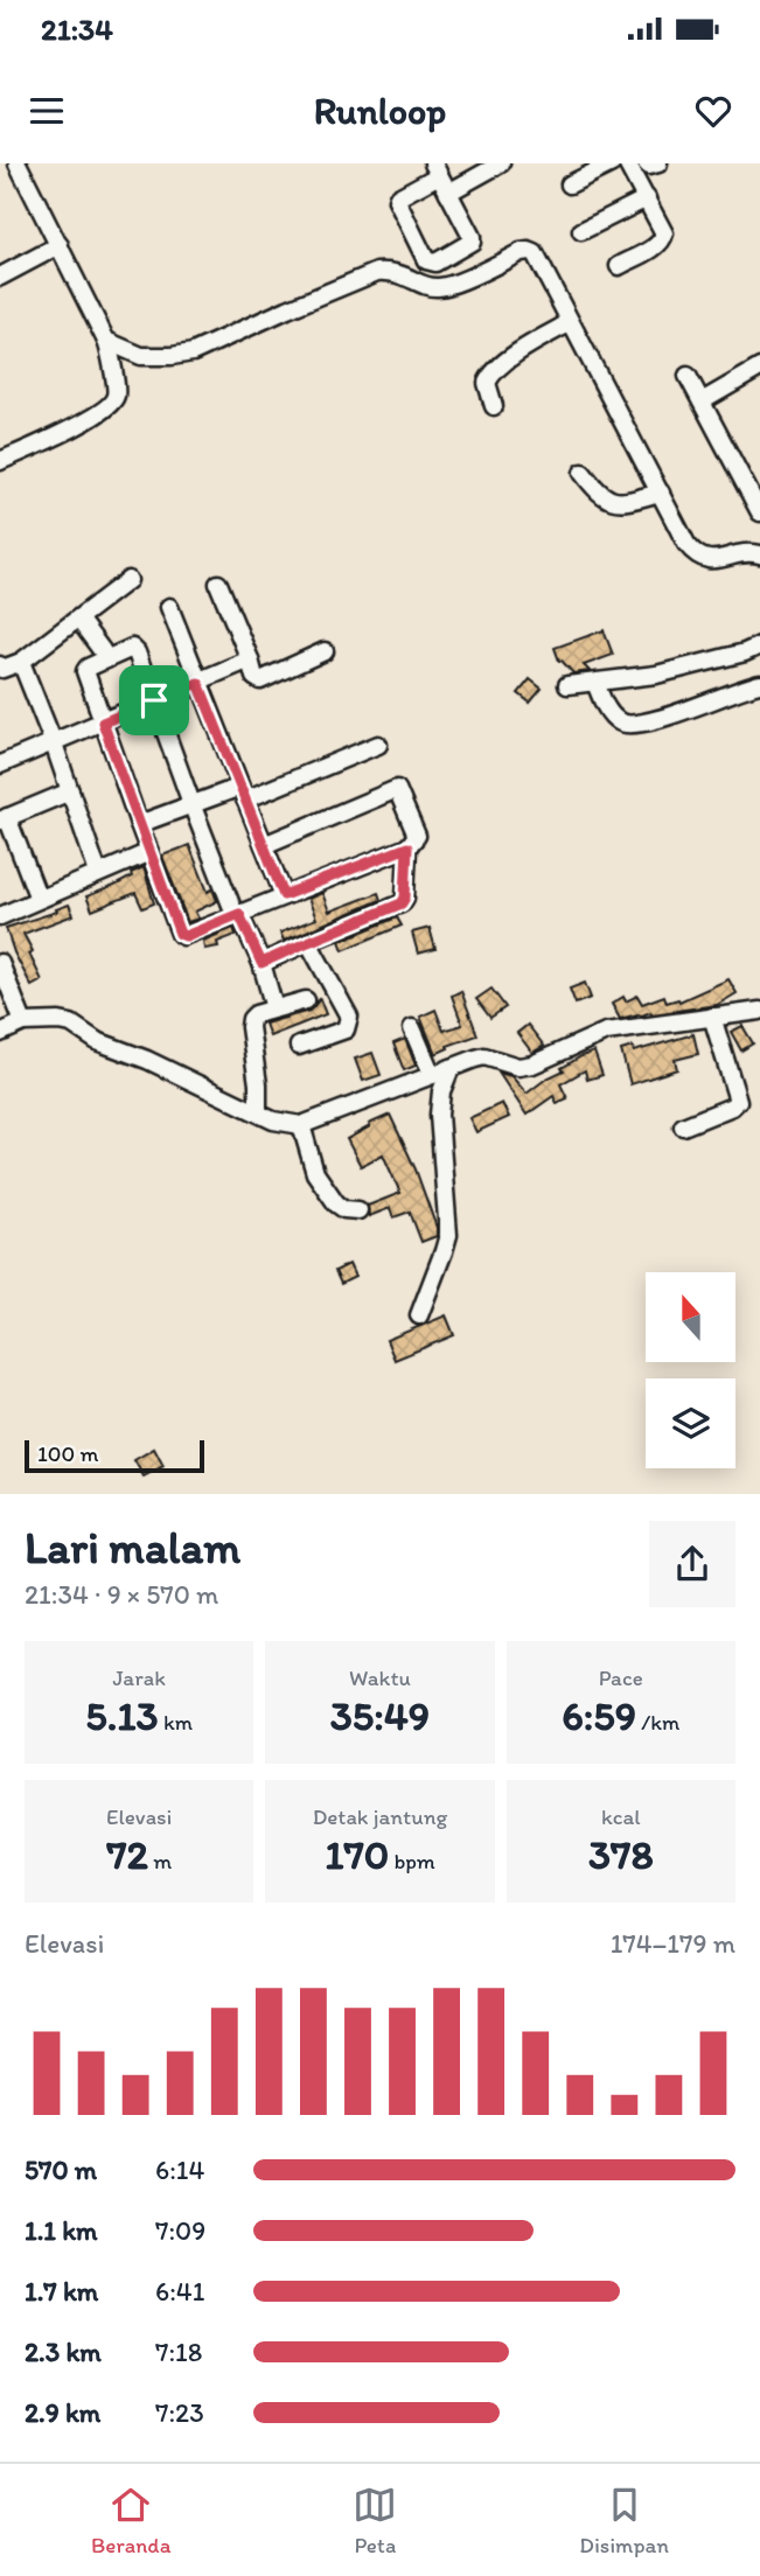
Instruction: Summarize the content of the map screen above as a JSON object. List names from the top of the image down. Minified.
{"scale_bar":"100 m","north":"top","page":{"status":"21:34","header":"Runloop","scale":"100 m","heading":["Lari malam","21:34 · 9 × 570 m"],"stats":[["Jarak","5.13 km"],["Waktu","35:49"],["Pace","6:59 /km"],["Elevasi","72 m"],["Detak jantung","170 bpm"],["kcal","378"]],"chart":["Elevasi","174–179 m"],"list":[{"name":"570 m","note":"6:14"},{"name":"1.1 km","note":"7:09"},{"name":"1.7 km","note":"6:41"},{"name":"2.3 km","note":"7:18"},{"name":"2.9 km","note":"7:23"}],"tabs":["Beranda","Peta","Disimpan"]}}
